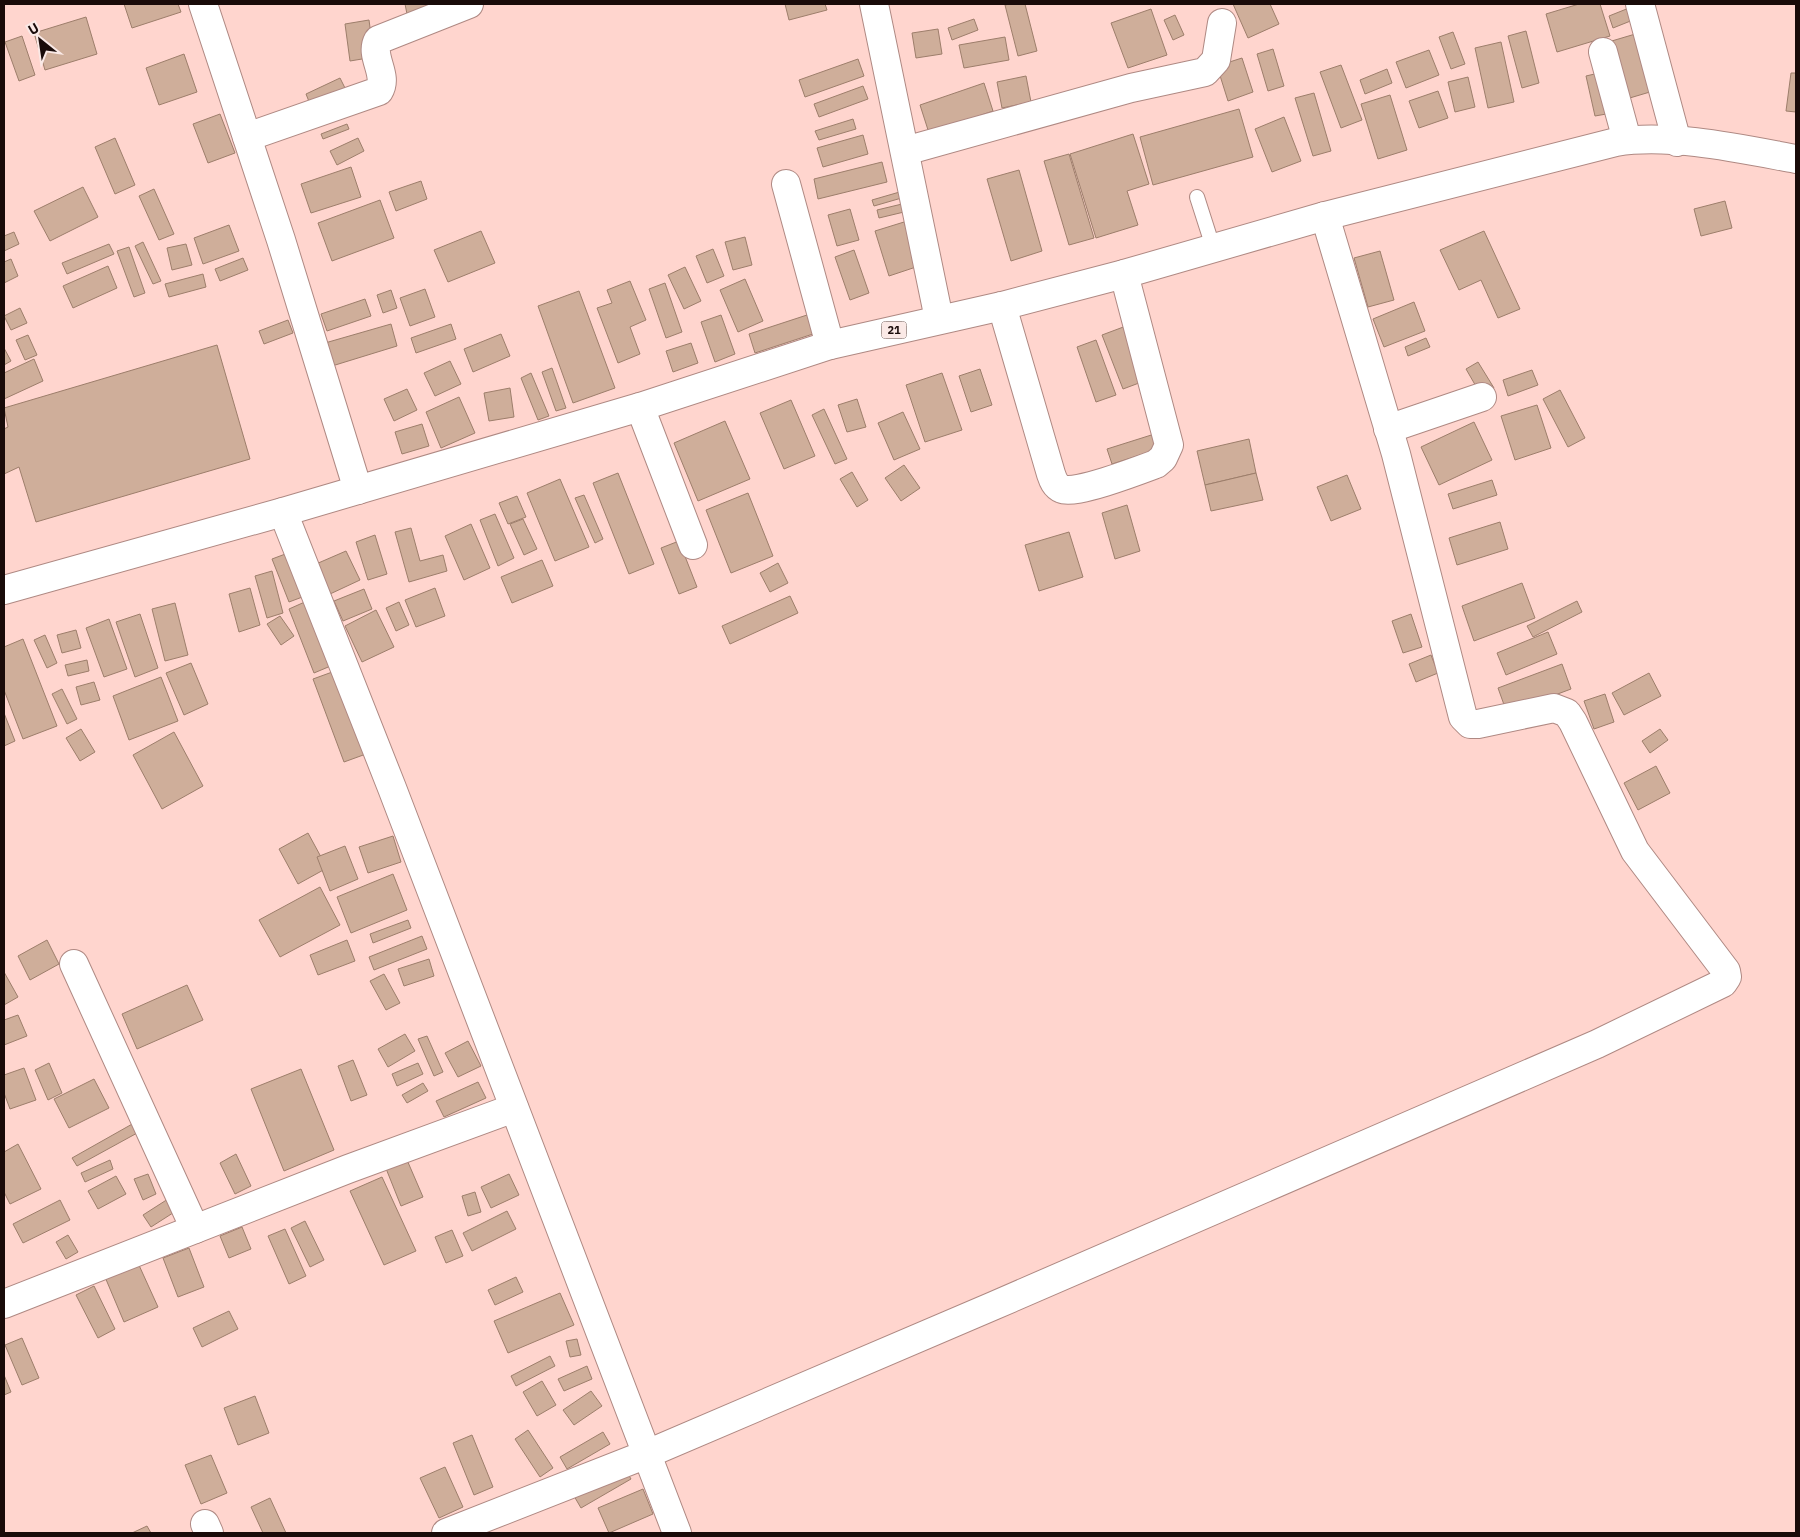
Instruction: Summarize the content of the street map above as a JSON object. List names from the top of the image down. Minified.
{"streets":{"main road":["21"]},"north":"top left"}
